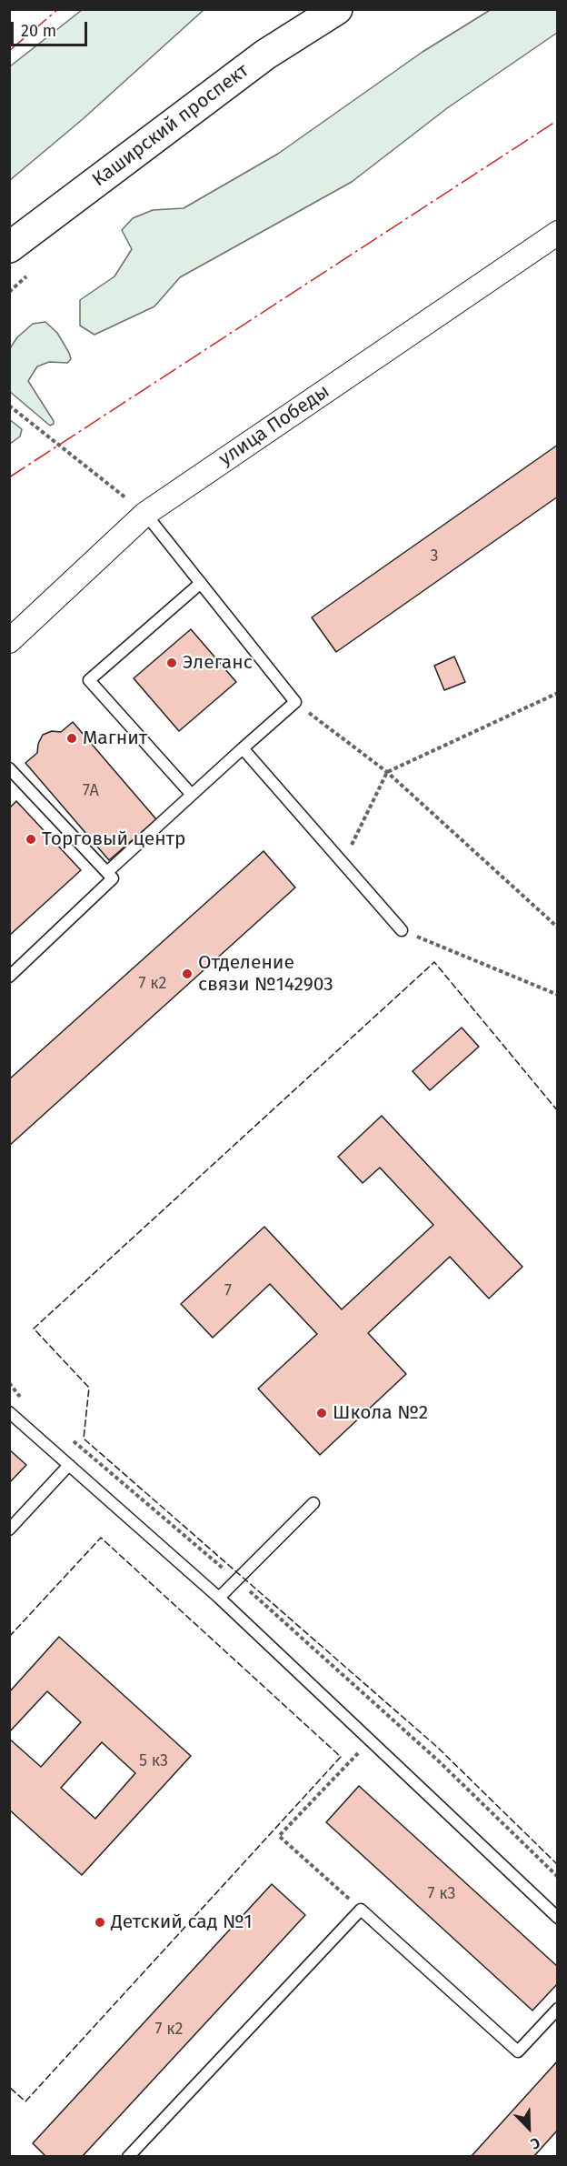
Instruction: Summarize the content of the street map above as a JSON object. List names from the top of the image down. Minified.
{"streets":{"main road":["Каширский проспект"],"street":["улица Победы"]},"places":["Элеганс","Магнит","Торговый центр","Отделение связи №142903","Школа №2","Детский сад №1"],"house_numbers":["3","7А","7 к2","7","5 к3","7 к3","7 к2"],"scale_bar":"20 m","north":"bottom right"}
